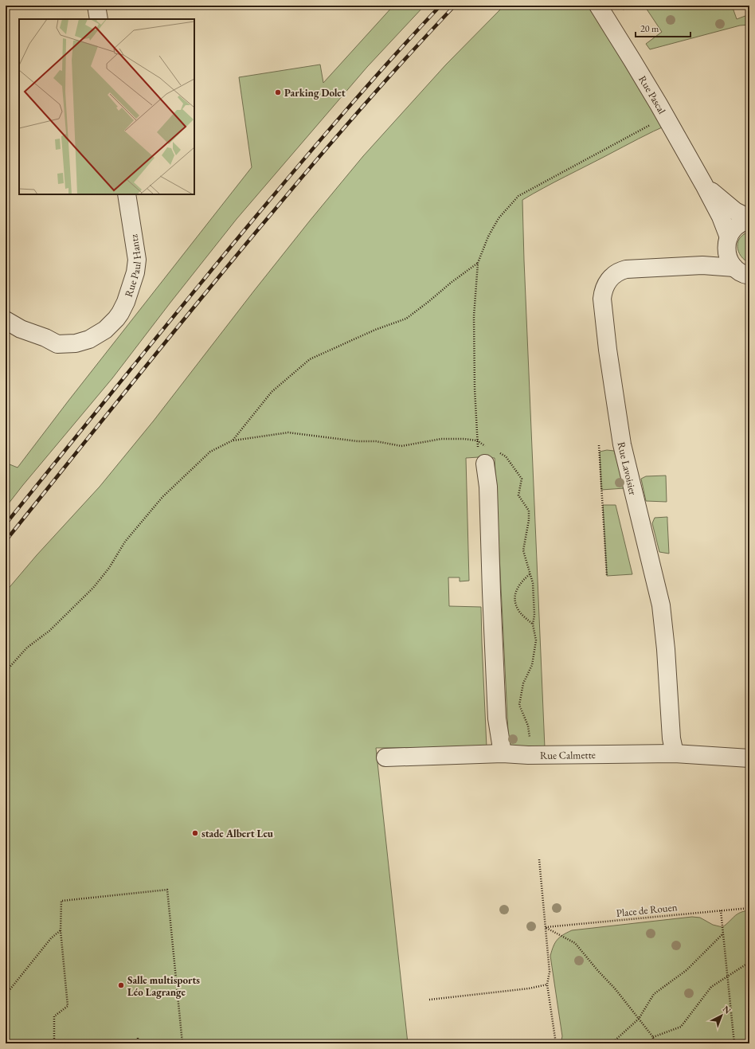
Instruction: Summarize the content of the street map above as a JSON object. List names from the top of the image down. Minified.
{"streets":{"street":["Rue Pascal","Rue Paul Hantz","Rue Lavoisier","Rue Calmette"],"path":["Place de Rouen"]},"crossings":[["Rue Pascal","Rue Lavoisier"],["Rue Lavoisier","Rue Calmette"]],"places":["Parking Dolet","stade Albert Leu","Salle multisports Léo Lagrange"],"scale_bar":"20 m","north":"top right"}
